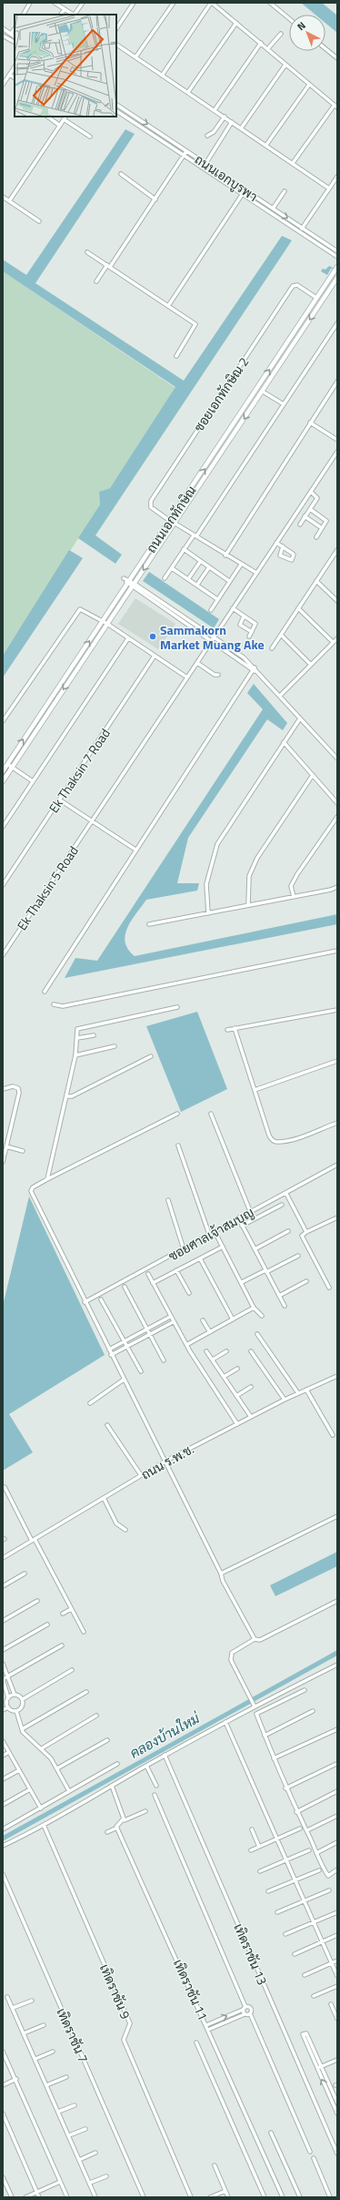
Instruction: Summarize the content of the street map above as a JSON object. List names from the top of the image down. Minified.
{"streets":{"street":["ถนนเอกบูรพา","ซอยเอกทักษิณ 2","ถนนเอกทักษิณ","Ek Thaksin 7 Road","Ek Thaksin 5 Road","ซอยศาลเจ้าสมบุญ","ถนน ร.พ.ช.","เทิดราชัน 13","เทิดราชัน 11","เทิดราชัน 9","เทิดราชัน 7"]},"crossings":[["ซอยเอกทักษิณ 2","ถนนเอกทักษิณ"]],"water":["คลองบ้านใหม่"],"places":["Sammakorn Market Muang Ake"],"north":"top left"}
